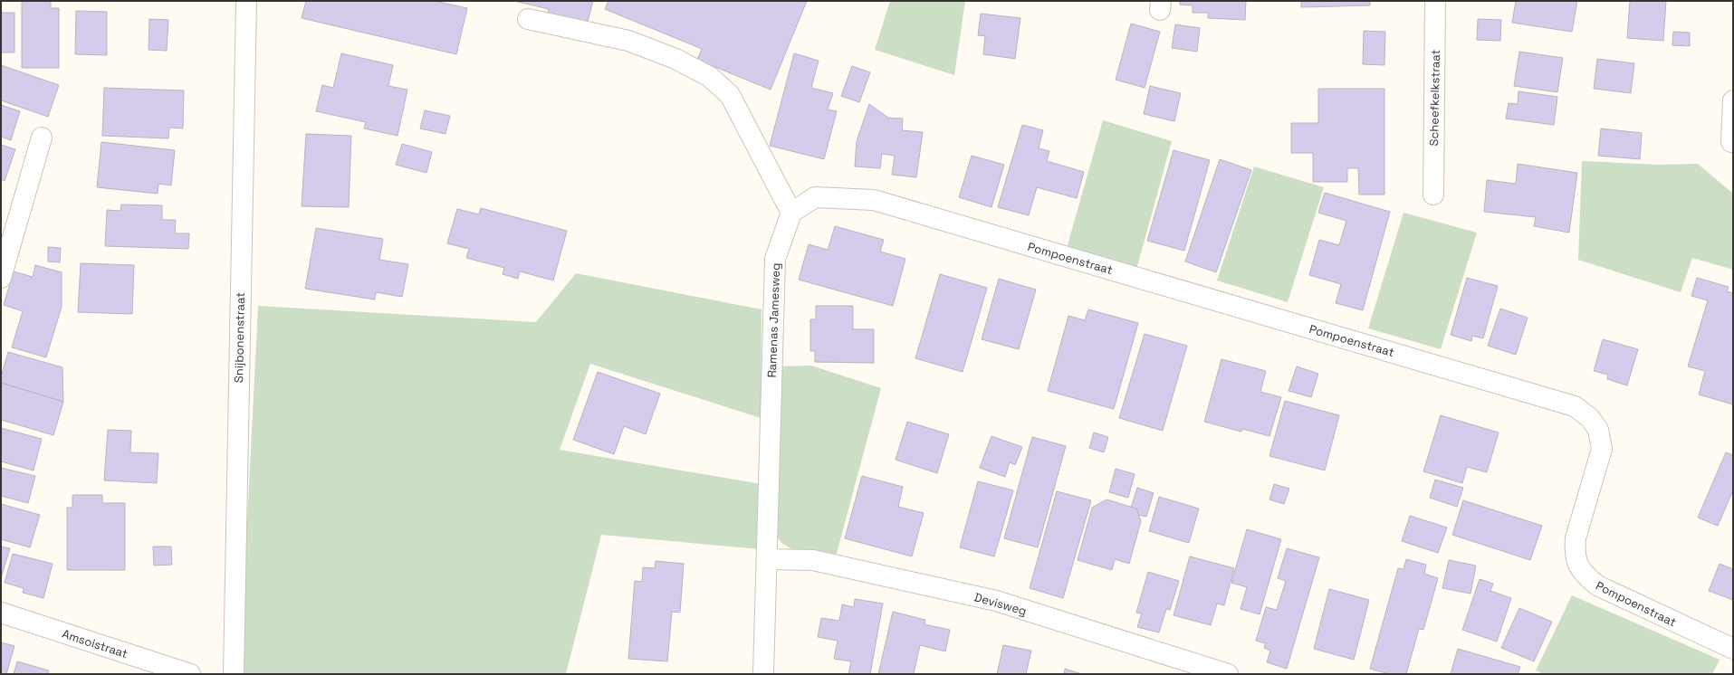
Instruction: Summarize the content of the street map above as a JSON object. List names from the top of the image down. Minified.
{"streets":{"street":["Scheefkelkstraat","Pompoenstraat","Ramenas Jamesweg","Snijbonenstraat","Devisweg","Amsoistraat"]},"crossings":[["Pompoenstraat","Ramenas Jamesweg"],["Ramenas Jamesweg","Devisweg"]]}
